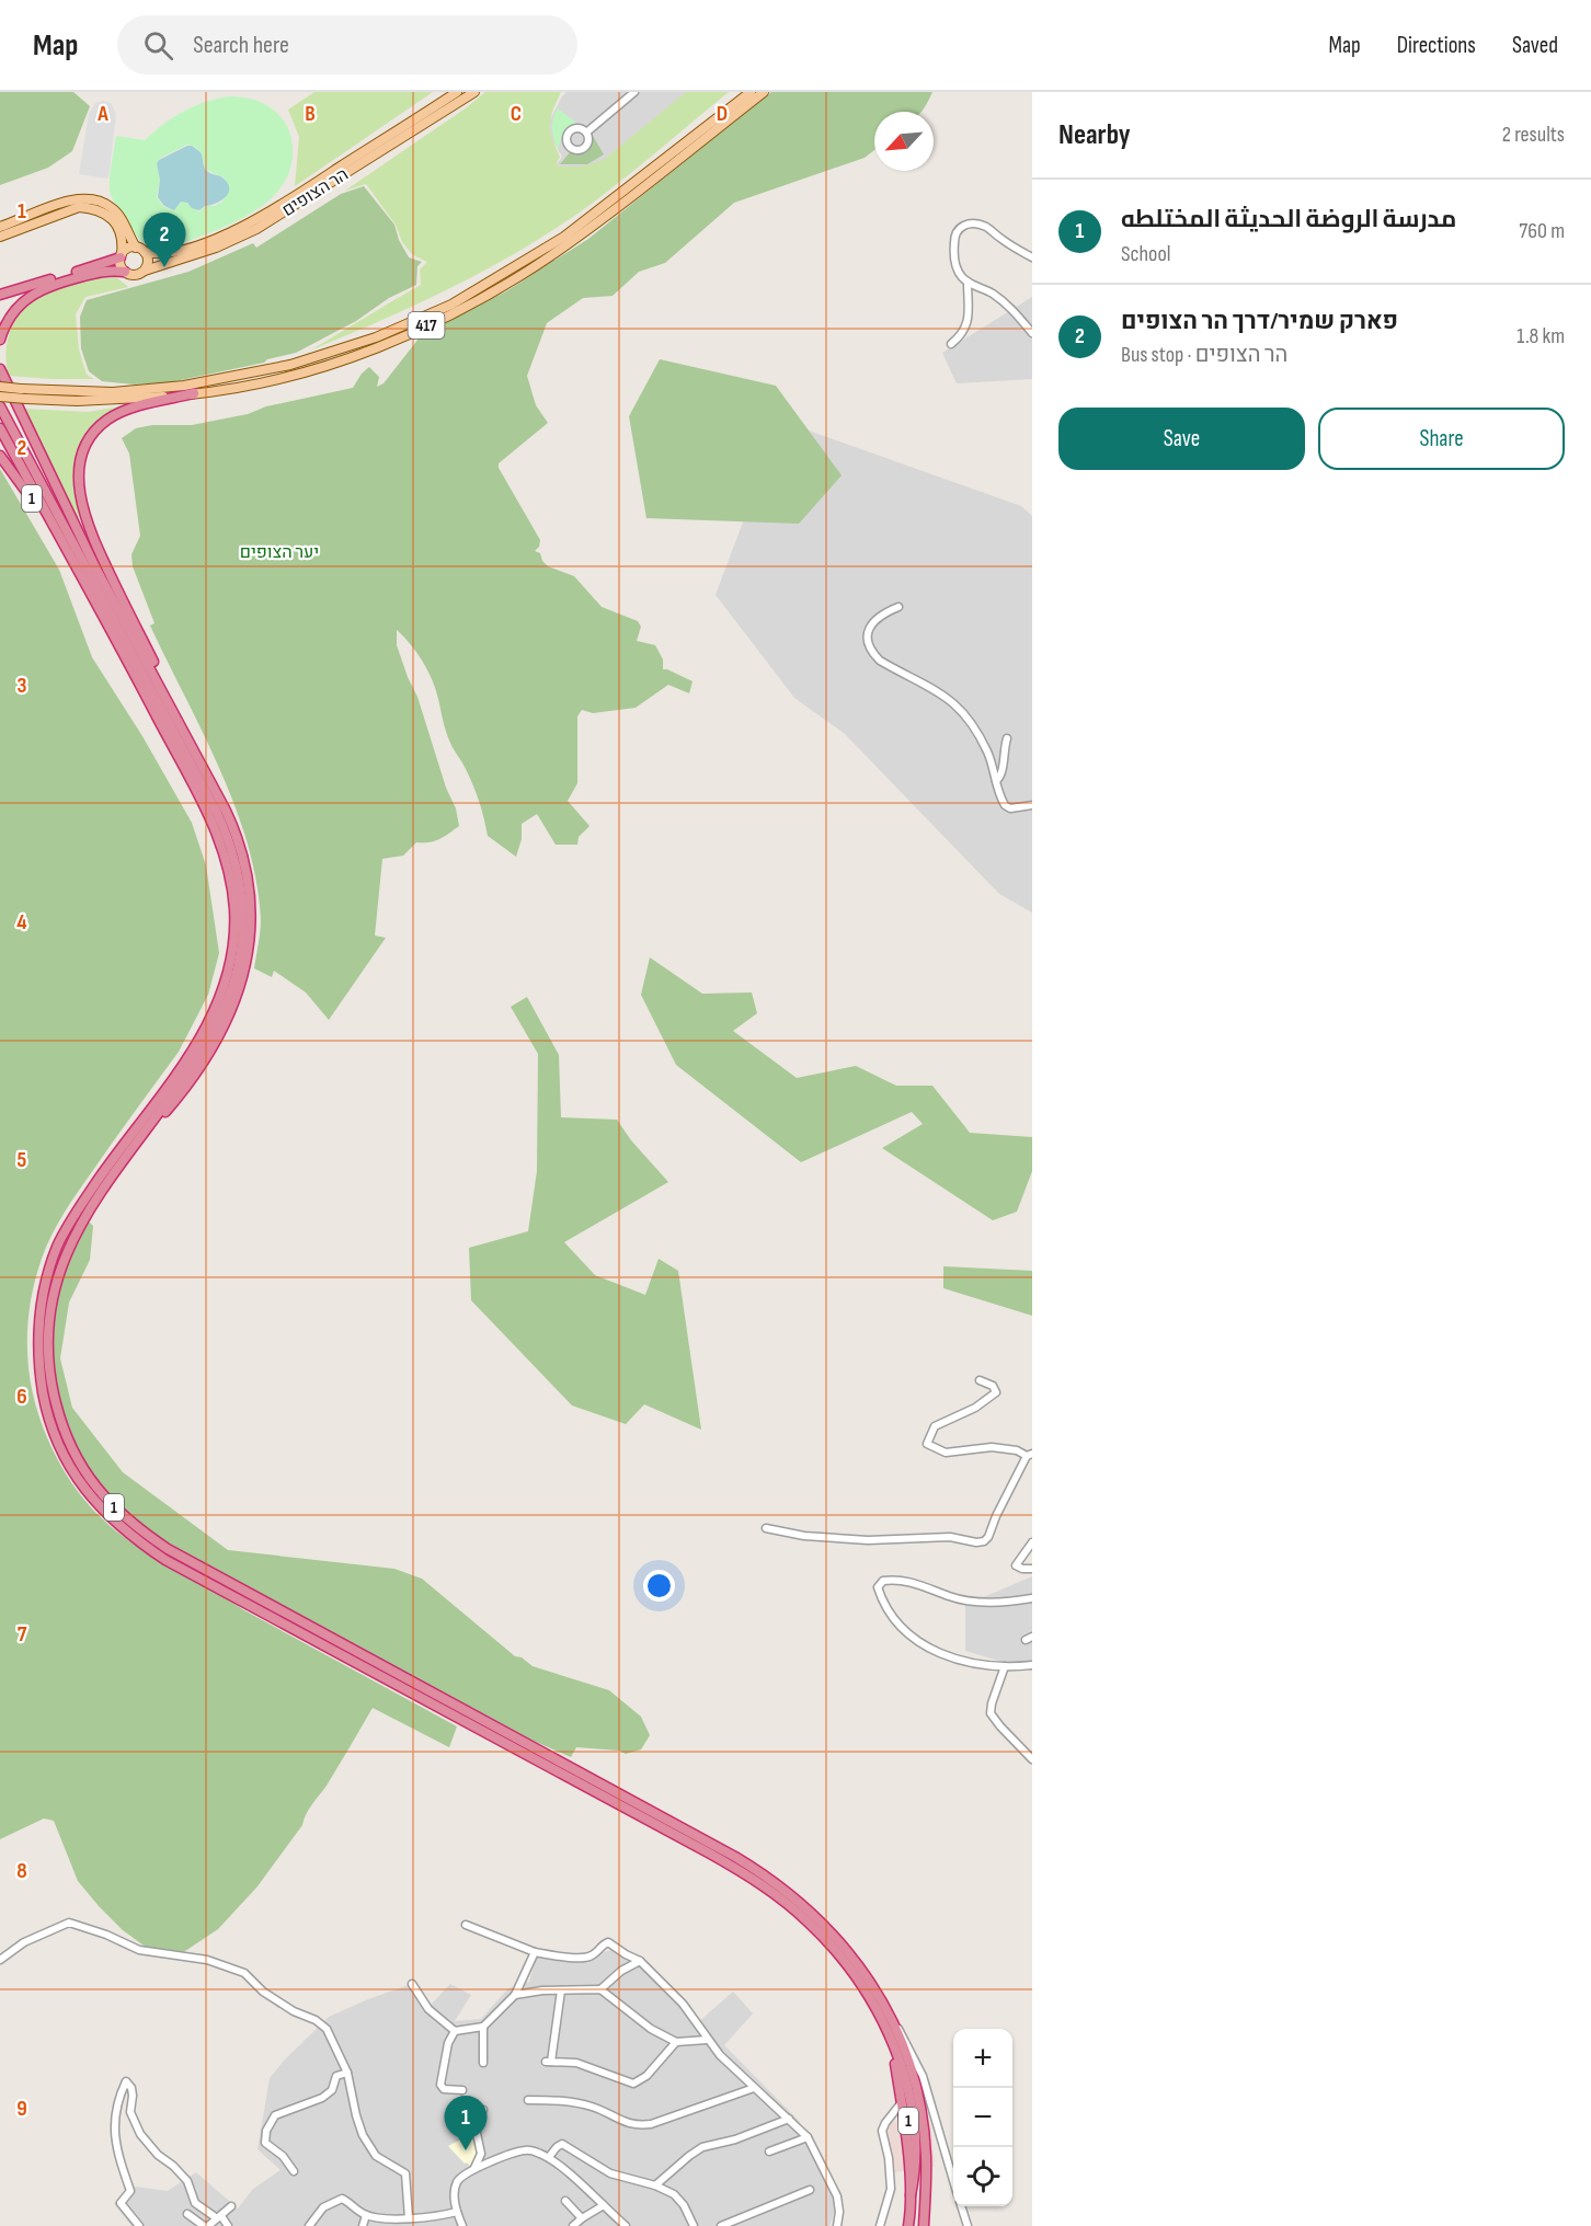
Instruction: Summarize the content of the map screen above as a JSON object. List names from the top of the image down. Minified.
{"streets":{"highway":["1"],"main road":["הר הצופים","417"]},"parks":["יער הצופים"],"north":"bottom left","page":{"header":"Map","search":"Search here","nav":["Map","Directions","Saved"],"heading":["Nearby","2 results"],"list":[{"mark":"1","name":"مدرسة الروضة الحديثة المختلطه","note":"School","value":"760 m"},{"mark":"2","name":"פארק שמיר/דרך הר הצופים","note":"Bus stop · הר הצופים","value":"1.8 km"}],"pins":["2","1"],"buttons":["Save","Share"],"map_buttons":["+","−"]},"grid":{"columns":["A","B","C","D"],"rows":["1","2","3","4","5","6","7","8","9"]}}
